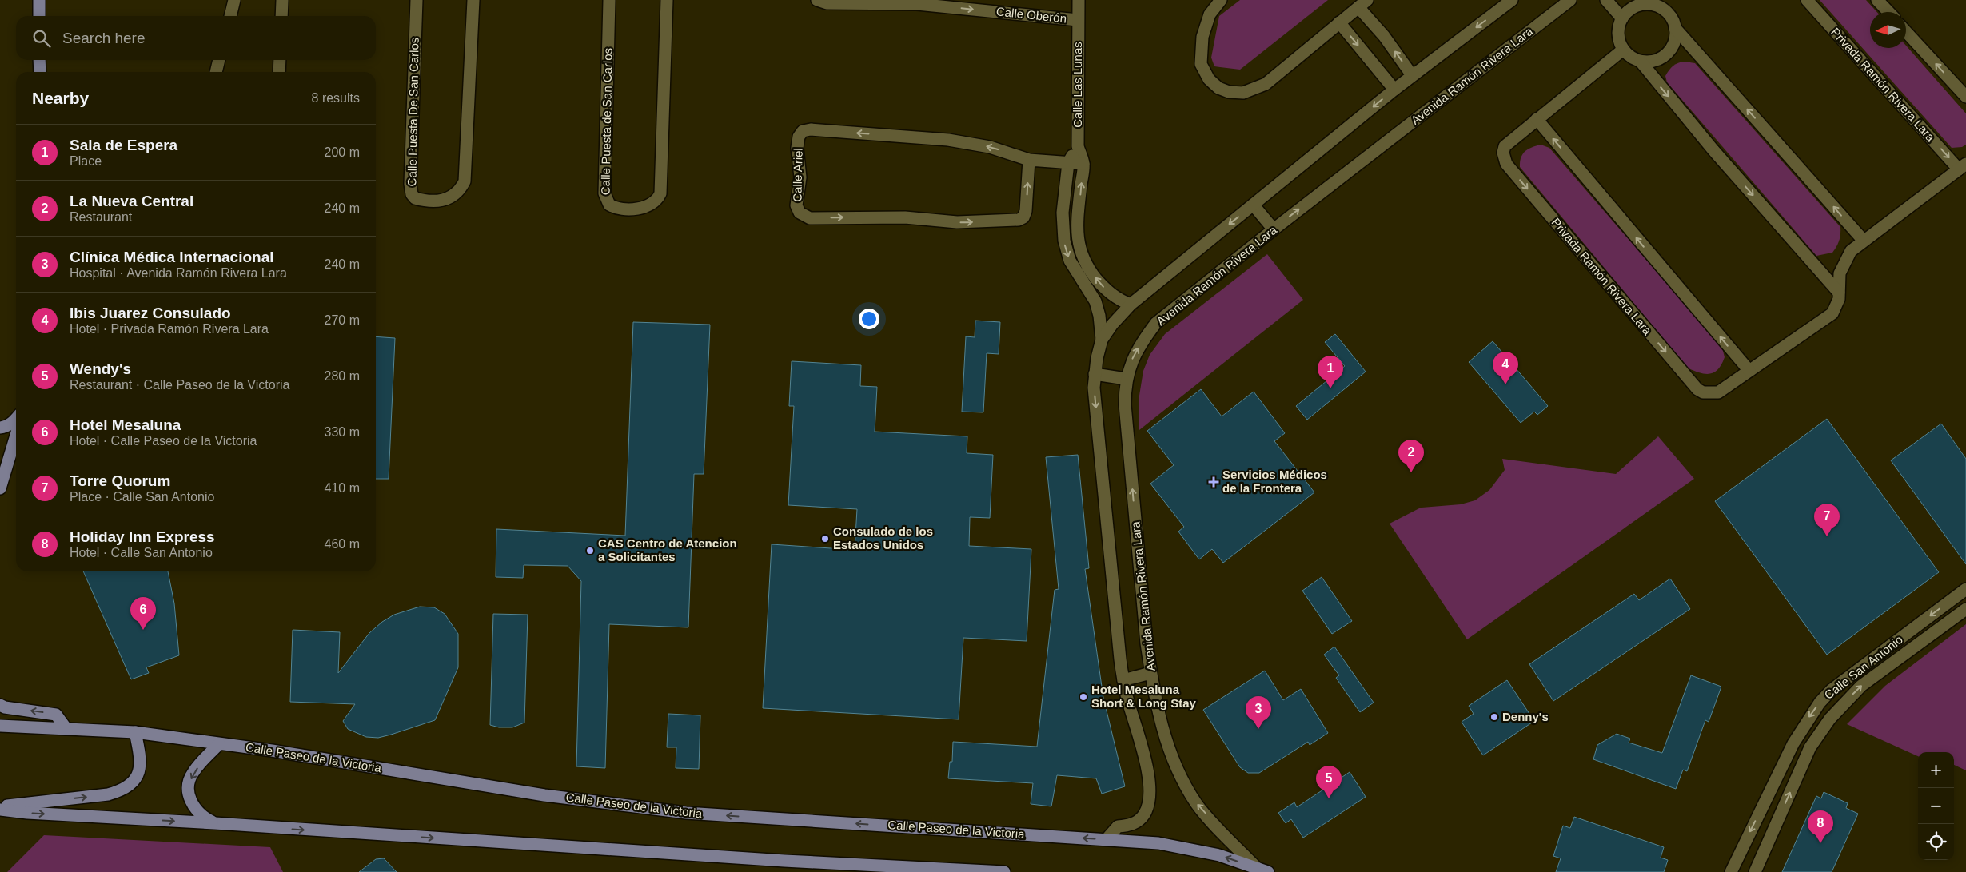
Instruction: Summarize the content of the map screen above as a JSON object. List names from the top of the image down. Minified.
{"streets":{"main road":["Calle Paseo de la Victoria"],"street":["Calle Oberón","Avenida Ramón Rivera Lara","Calle Las Lunas","Privada Ramón Rivera Lara","Calle Puesta De San Carlos","Calle Puesta de San Carlos","Calle Ariel","Calle San Antonio"]},"crossings":[["Calle Oberón","Calle Las Lunas"],["Avenida Ramón Rivera Lara","Calle Paseo de la Victoria"],["Calle Las Lunas","Calle Ariel"]],"one_way":["Calle Oberón"],"places":{"health":["Servicios Médicos de la Frontera"],"other":["Consulado de los Estados Unidos","CAS Centro de Atencion a Solicitantes","Hotel Mesaluna Short & Long Stay","Denny's"]},"north":"left","page":{"search":"Search here","heading":["Nearby","8 results"],"list":[{"mark":"1","name":"Sala de Espera","note":"Place","value":"200 m"},{"mark":"2","name":"La Nueva Central","note":"Restaurant","value":"240 m"},{"mark":"3","name":"Clínica Médica Internacional","note":"Hospital · Avenida Ramón Rivera Lara","value":"240 m"},{"mark":"4","name":"Ibis Juarez Consulado","note":"Hotel · Privada Ramón Rivera Lara","value":"270 m"},{"mark":"5","name":"Wendy's","note":"Restaurant · Calle Paseo de la Victoria","value":"280 m"},{"mark":"6","name":"Hotel Mesaluna","note":"Hotel · Calle Paseo de la Victoria","value":"330 m"},{"mark":"7","name":"Torre Quorum","note":"Place · Calle San Antonio","value":"410 m"},{"mark":"8","name":"Holiday Inn Express","note":"Hotel · Calle San Antonio","value":"460 m"}],"pins":["4","1","2","7","6","3","5","8"],"map_buttons":["+","−"]}}
